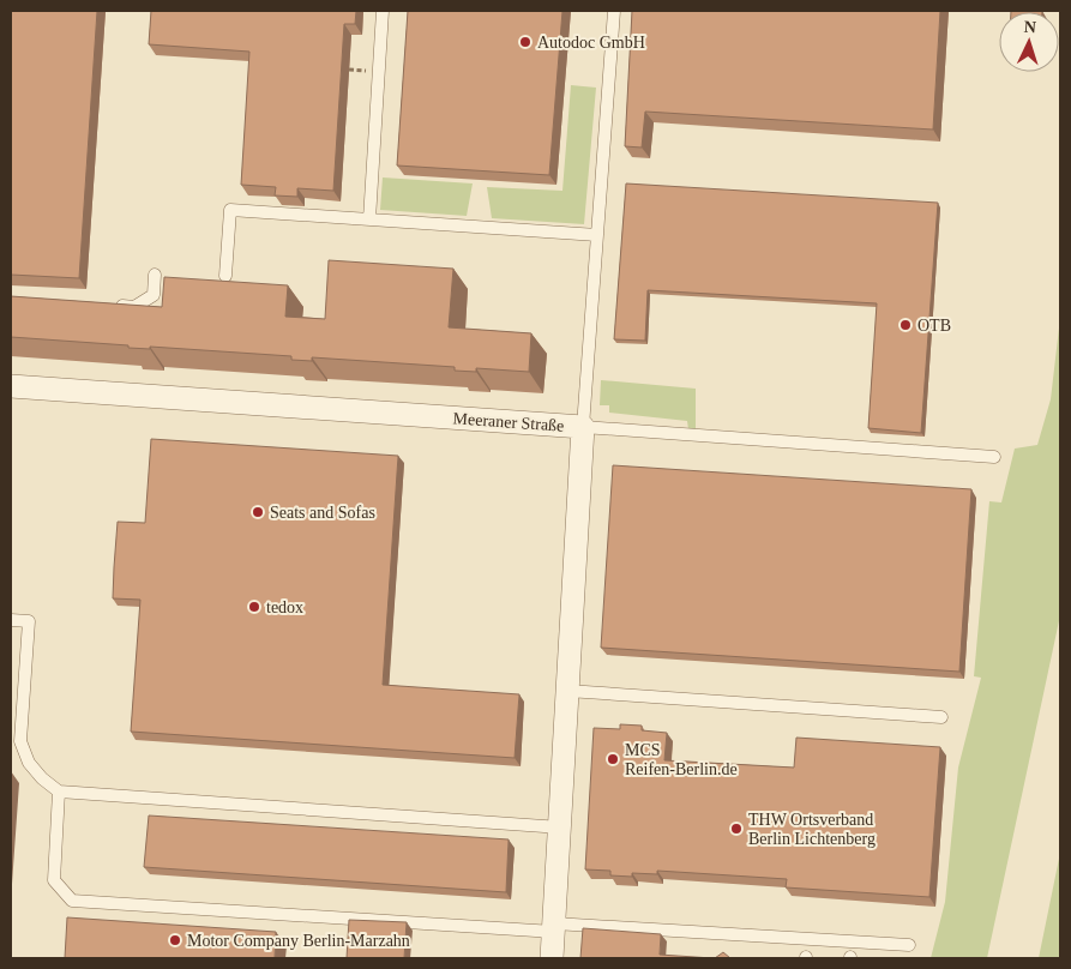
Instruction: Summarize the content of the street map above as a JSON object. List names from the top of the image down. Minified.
{"streets":{"street":["Meeraner Straße"]},"places":["Autodoc GmbH","OTB","Seats and Sofas","tedox","MCS Reifen-Berlin.de","THW Ortsverband Berlin Lichtenberg","Motor Company Berlin-Marzahn"],"north":"top"}
